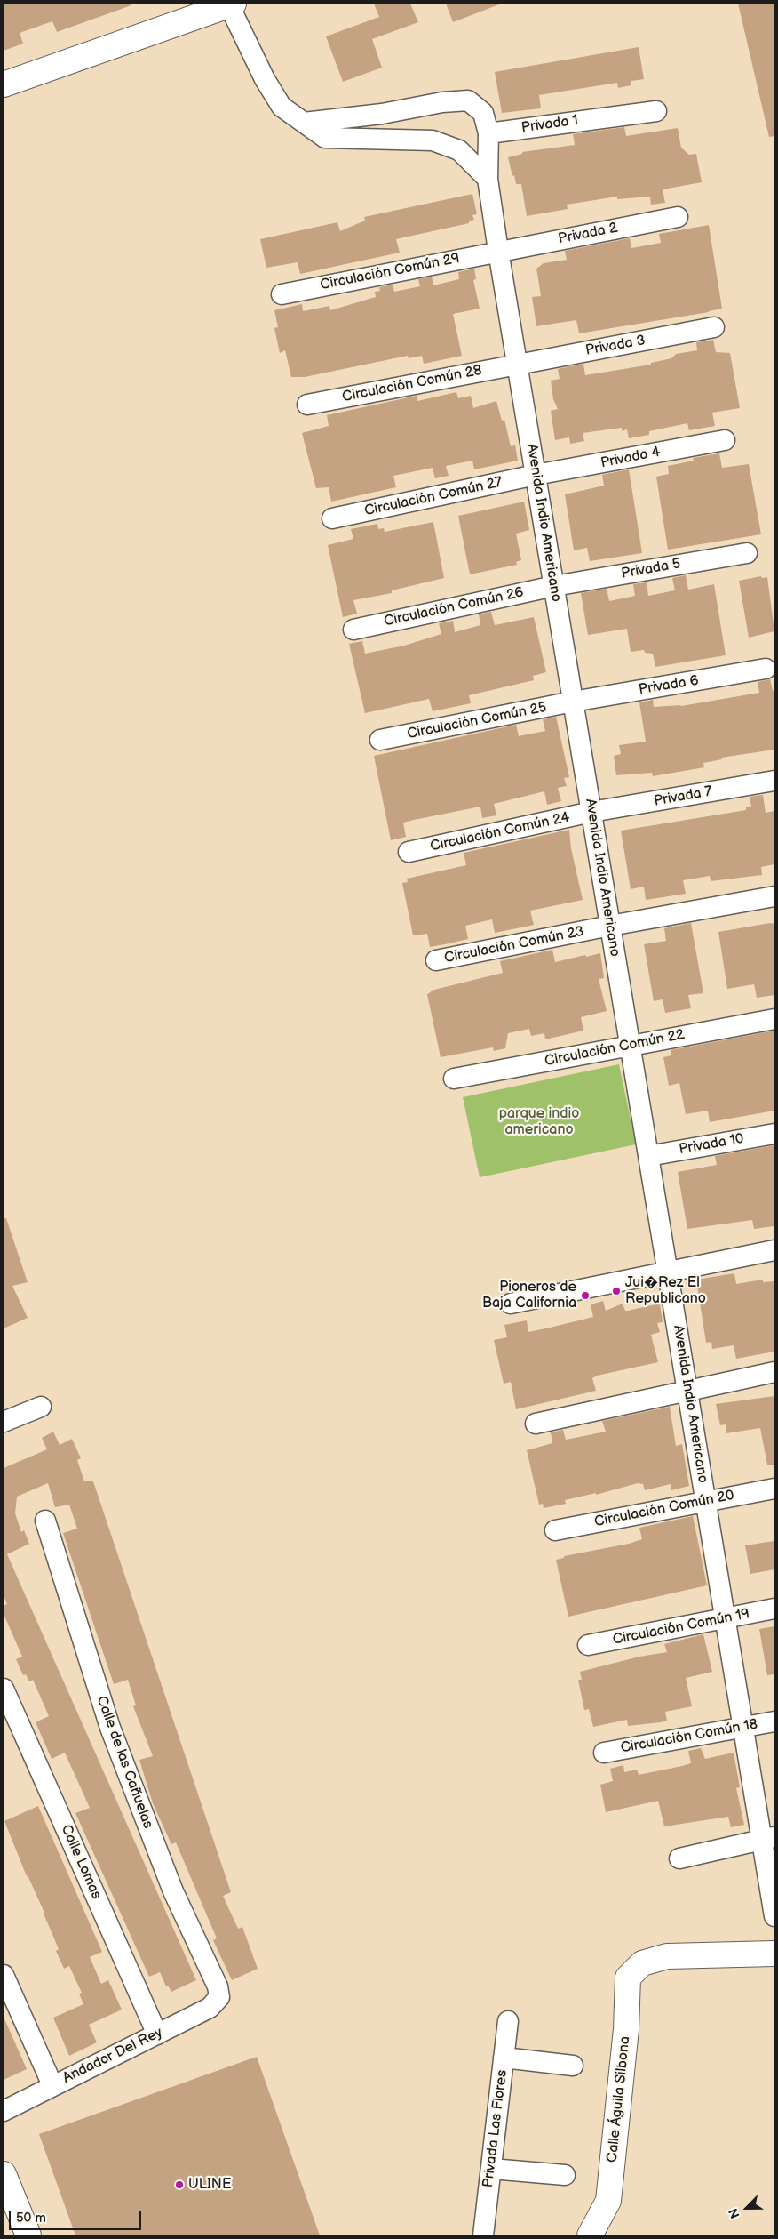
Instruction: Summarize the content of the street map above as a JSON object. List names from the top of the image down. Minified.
{"streets":{"street":["Privada 1","Privada 2","Circulación Común 29","Privada 3","Circulación Común 28","Privada 4","Circulación Común 27","Avenida Indio Americano","Privada 5","Circulación Común 26","Privada 6","Circulación Común 25","Privada 7","Circulación Común 24","Circulación Común 23","Circulación Común 22","Privada 10","Circulación Común 20","Circulación Común 19","Circulación Común 18","Calle de las Cañuelas","Calle Lomas","Andador Del Rey","Calle Águila Silbona","Privada Las Flores"]},"crossings":[["Privada 2","Circulación Común 29"],["Privada 2","Avenida Indio Americano"],["Circulación Común 29","Avenida Indio Americano"],["Privada 3","Circulación Común 28"],["Privada 3","Avenida Indio Americano"],["Circulación Común 28","Avenida Indio Americano"],["Privada 4","Circulación Común 27"],["Privada 4","Avenida Indio Americano"],["Circulación Común 27","Avenida Indio Americano"],["Avenida Indio Americano","Privada 5"],["Avenida Indio Americano","Circulación Común 26"],["Avenida Indio Americano","Privada 6"],["Avenida Indio Americano","Circulación Común 25"],["Avenida Indio Americano","Privada 7"],["Avenida Indio Americano","Circulación Común 24"],["Avenida Indio Americano","Circulación Común 23"],["Avenida Indio Americano","Circulación Común 22"],["Avenida Indio Americano","Privada 10"],["Avenida Indio Americano","Circulación Común 20"],["Avenida Indio Americano","Circulación Común 19"],["Avenida Indio Americano","Circulación Común 18"],["Privada 5","Circulación Común 26"],["Privada 6","Circulación Común 25"],["Privada 7","Circulación Común 24"],["Calle de las Cañuelas","Andador Del Rey"],["Calle Lomas","Andador Del Rey"]],"parks":["parque indio americano"],"places":["Jui�Rez El Republicano","Pioneros de Baja California","ULINE"],"scale_bar":"50 m","north":"bottom left"}
